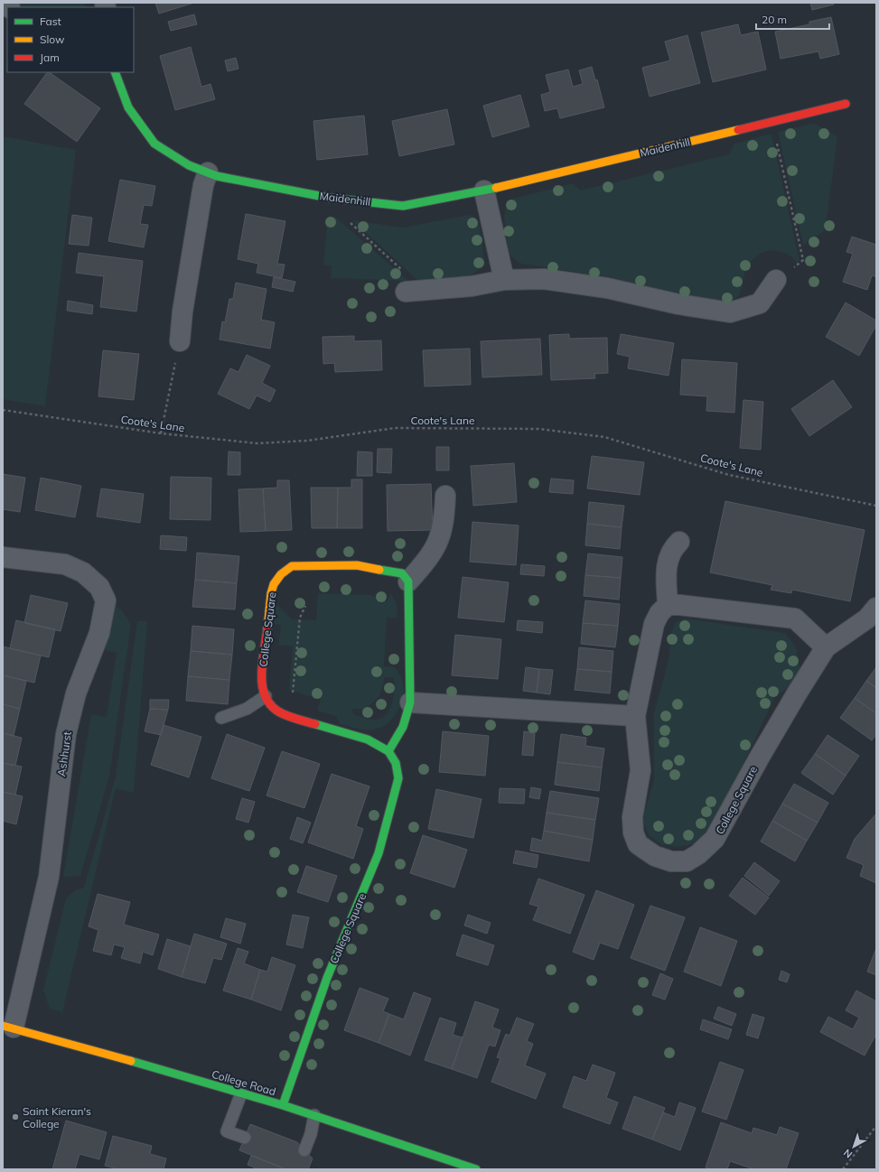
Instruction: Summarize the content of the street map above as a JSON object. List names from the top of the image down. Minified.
{"streets":{"street":["Maidenhill","College Square","Ashhurst","College Road"],"path":["Coote's Lane"]},"crossings":[["College Square","College Road"],["Ashhurst","College Road"]],"places":["Saint Kieran's College"],"legend":["Fast","Slow","Jam"],"scale_bar":"20 m","north":"bottom left"}
